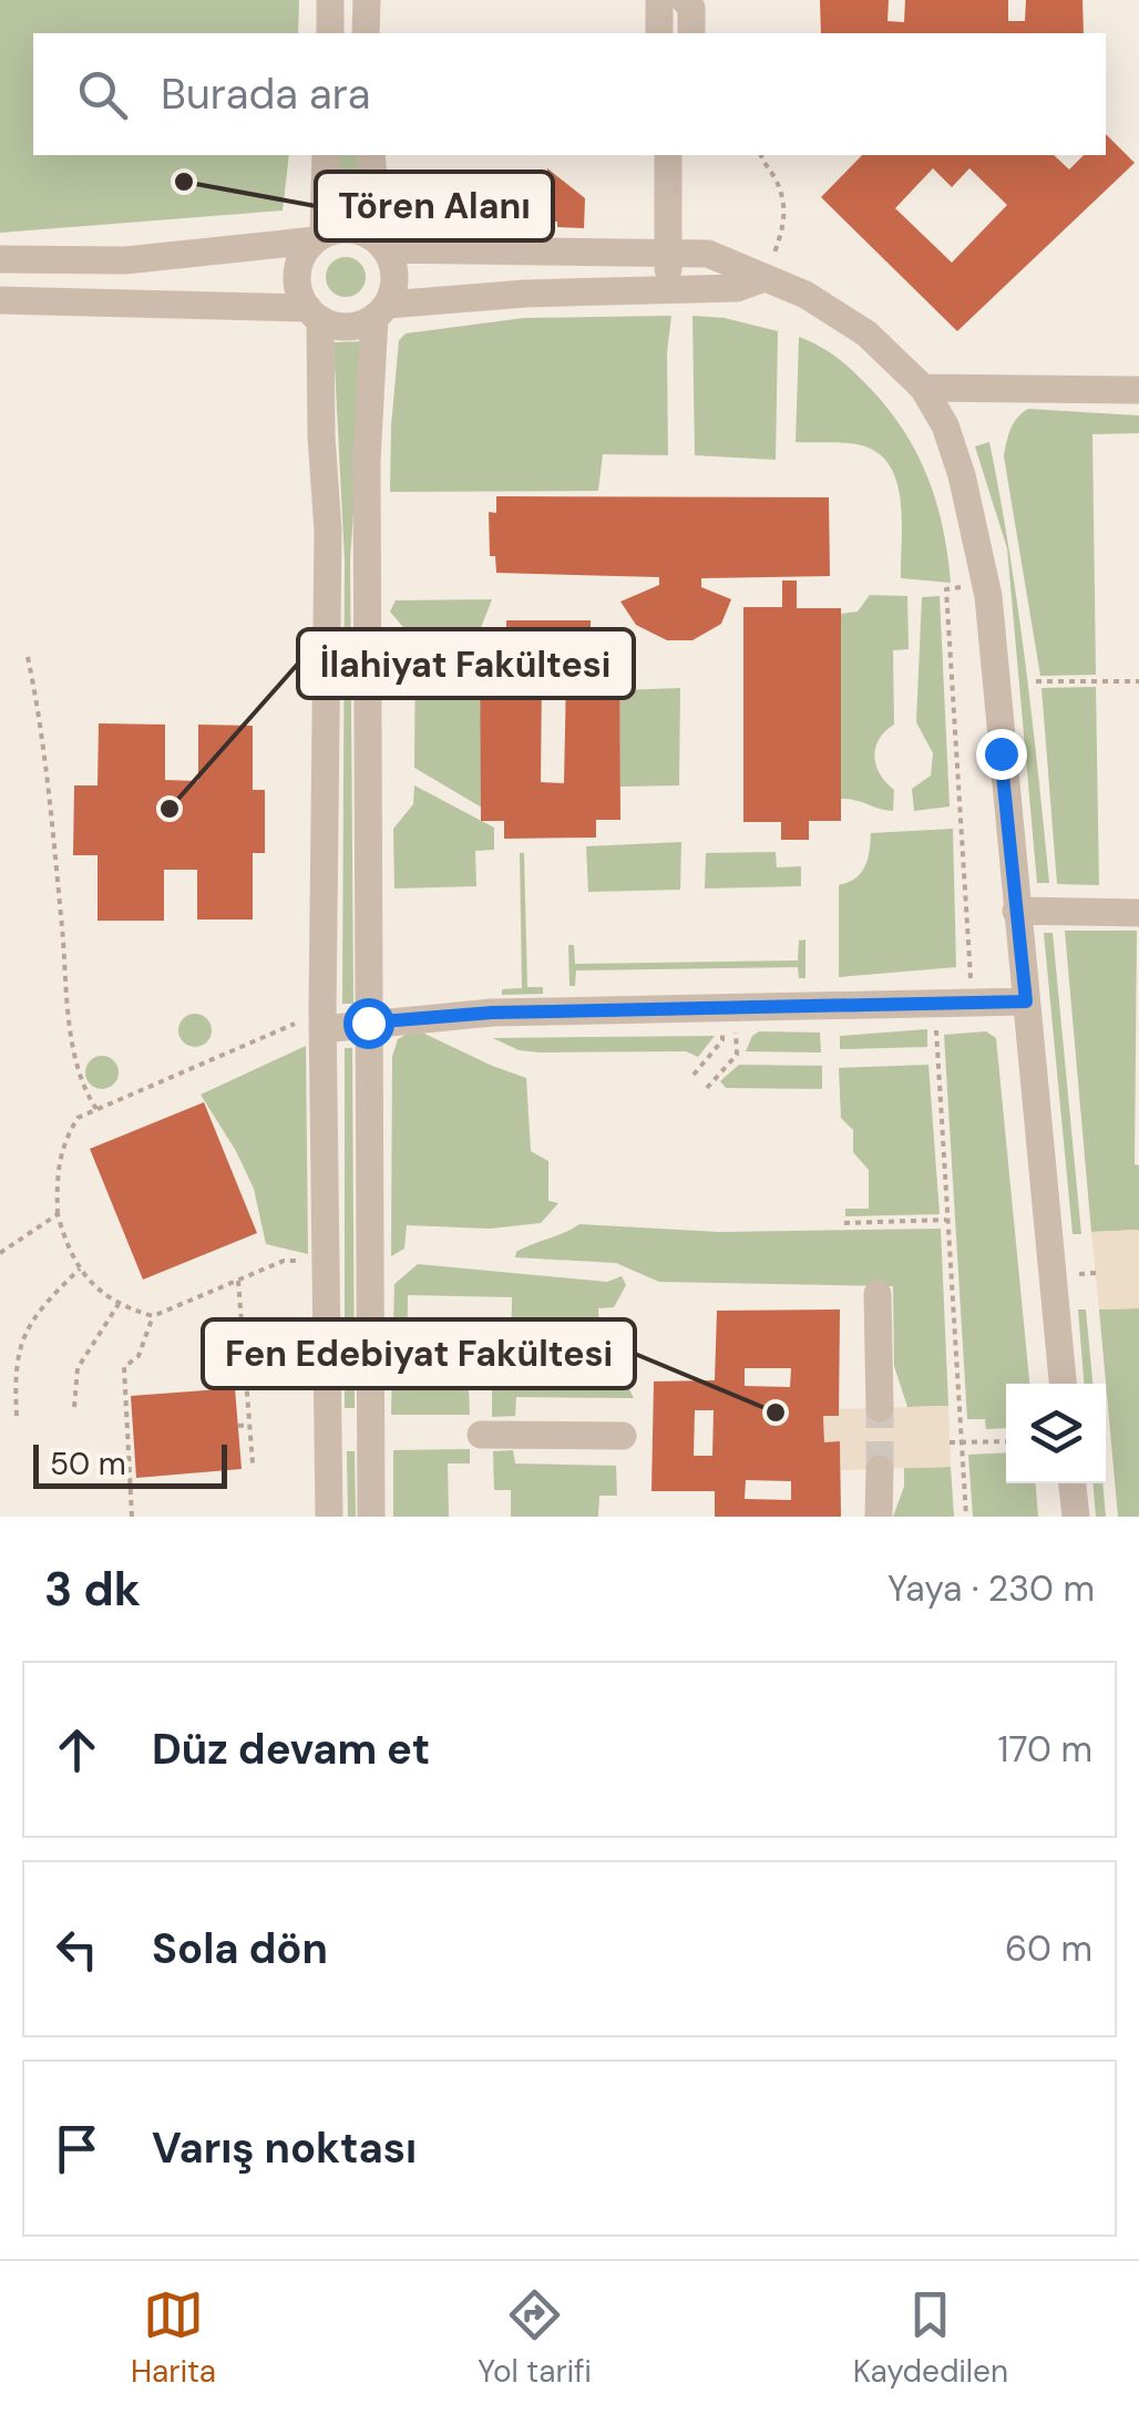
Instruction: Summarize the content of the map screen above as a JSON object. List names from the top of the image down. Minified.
{"places":["Tören Alanı","İlahiyat Fakültesi","Fen Edebiyat Fakültesi"],"scale_bar":"50 m","page":{"search":"Burada ara","scale":"50 m","heading":["3 dk","Yaya · 230 m"],"list":[["Düz devam et","170 m"],["Sola dön","60 m"],"Varış noktası"],"nav":["Harita","Yol tarifi","Kaydedilen"]}}
